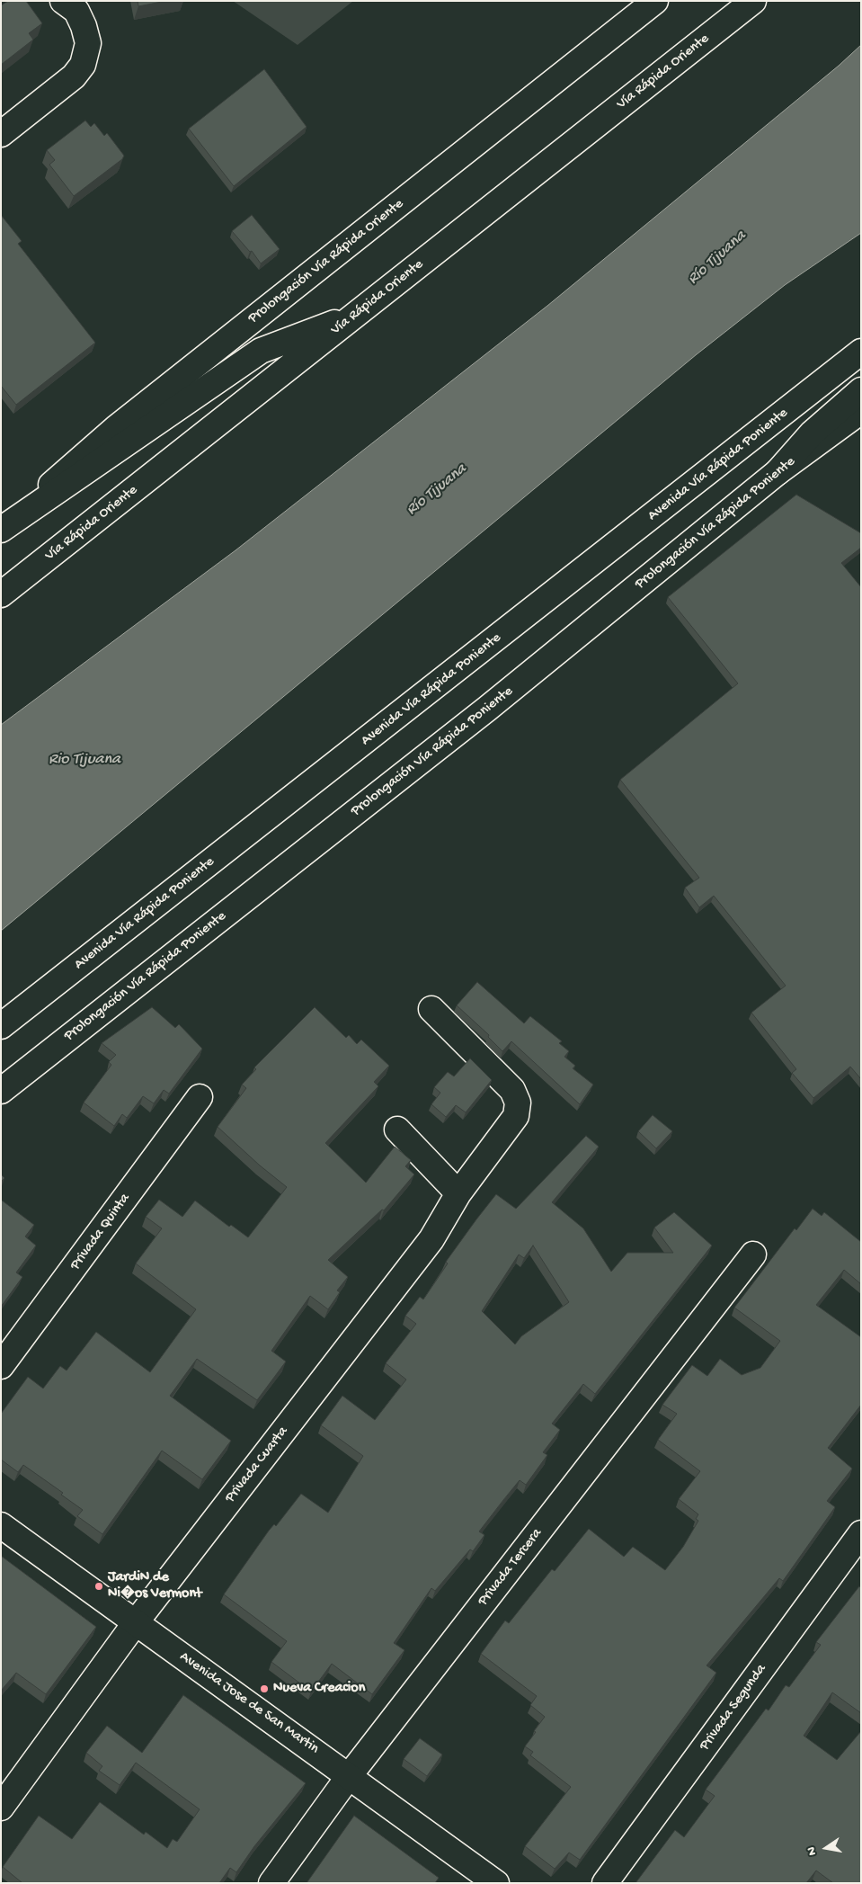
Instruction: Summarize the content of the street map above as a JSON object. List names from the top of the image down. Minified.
{"streets":{"main road":["Vía Rápida Oriente","Prolongación Vía Rápida Oriente","Avenida Vía Rápida Poniente","Prolongación Vía Rápida Poniente","Privada Quinta","Privada Cuarta","Privada Tercera","Avenida Jose de San Martin","Privada Segunda"]},"crossings":[["Privada Cuarta","Avenida Jose de San Martin"],["Privada Tercera","Avenida Jose de San Martin"]],"water":["Río Tijuana","Rio Tijuana"],"places":["JardiN de Ni�os Vermont","Nueva Creacion"],"north":"left"}
